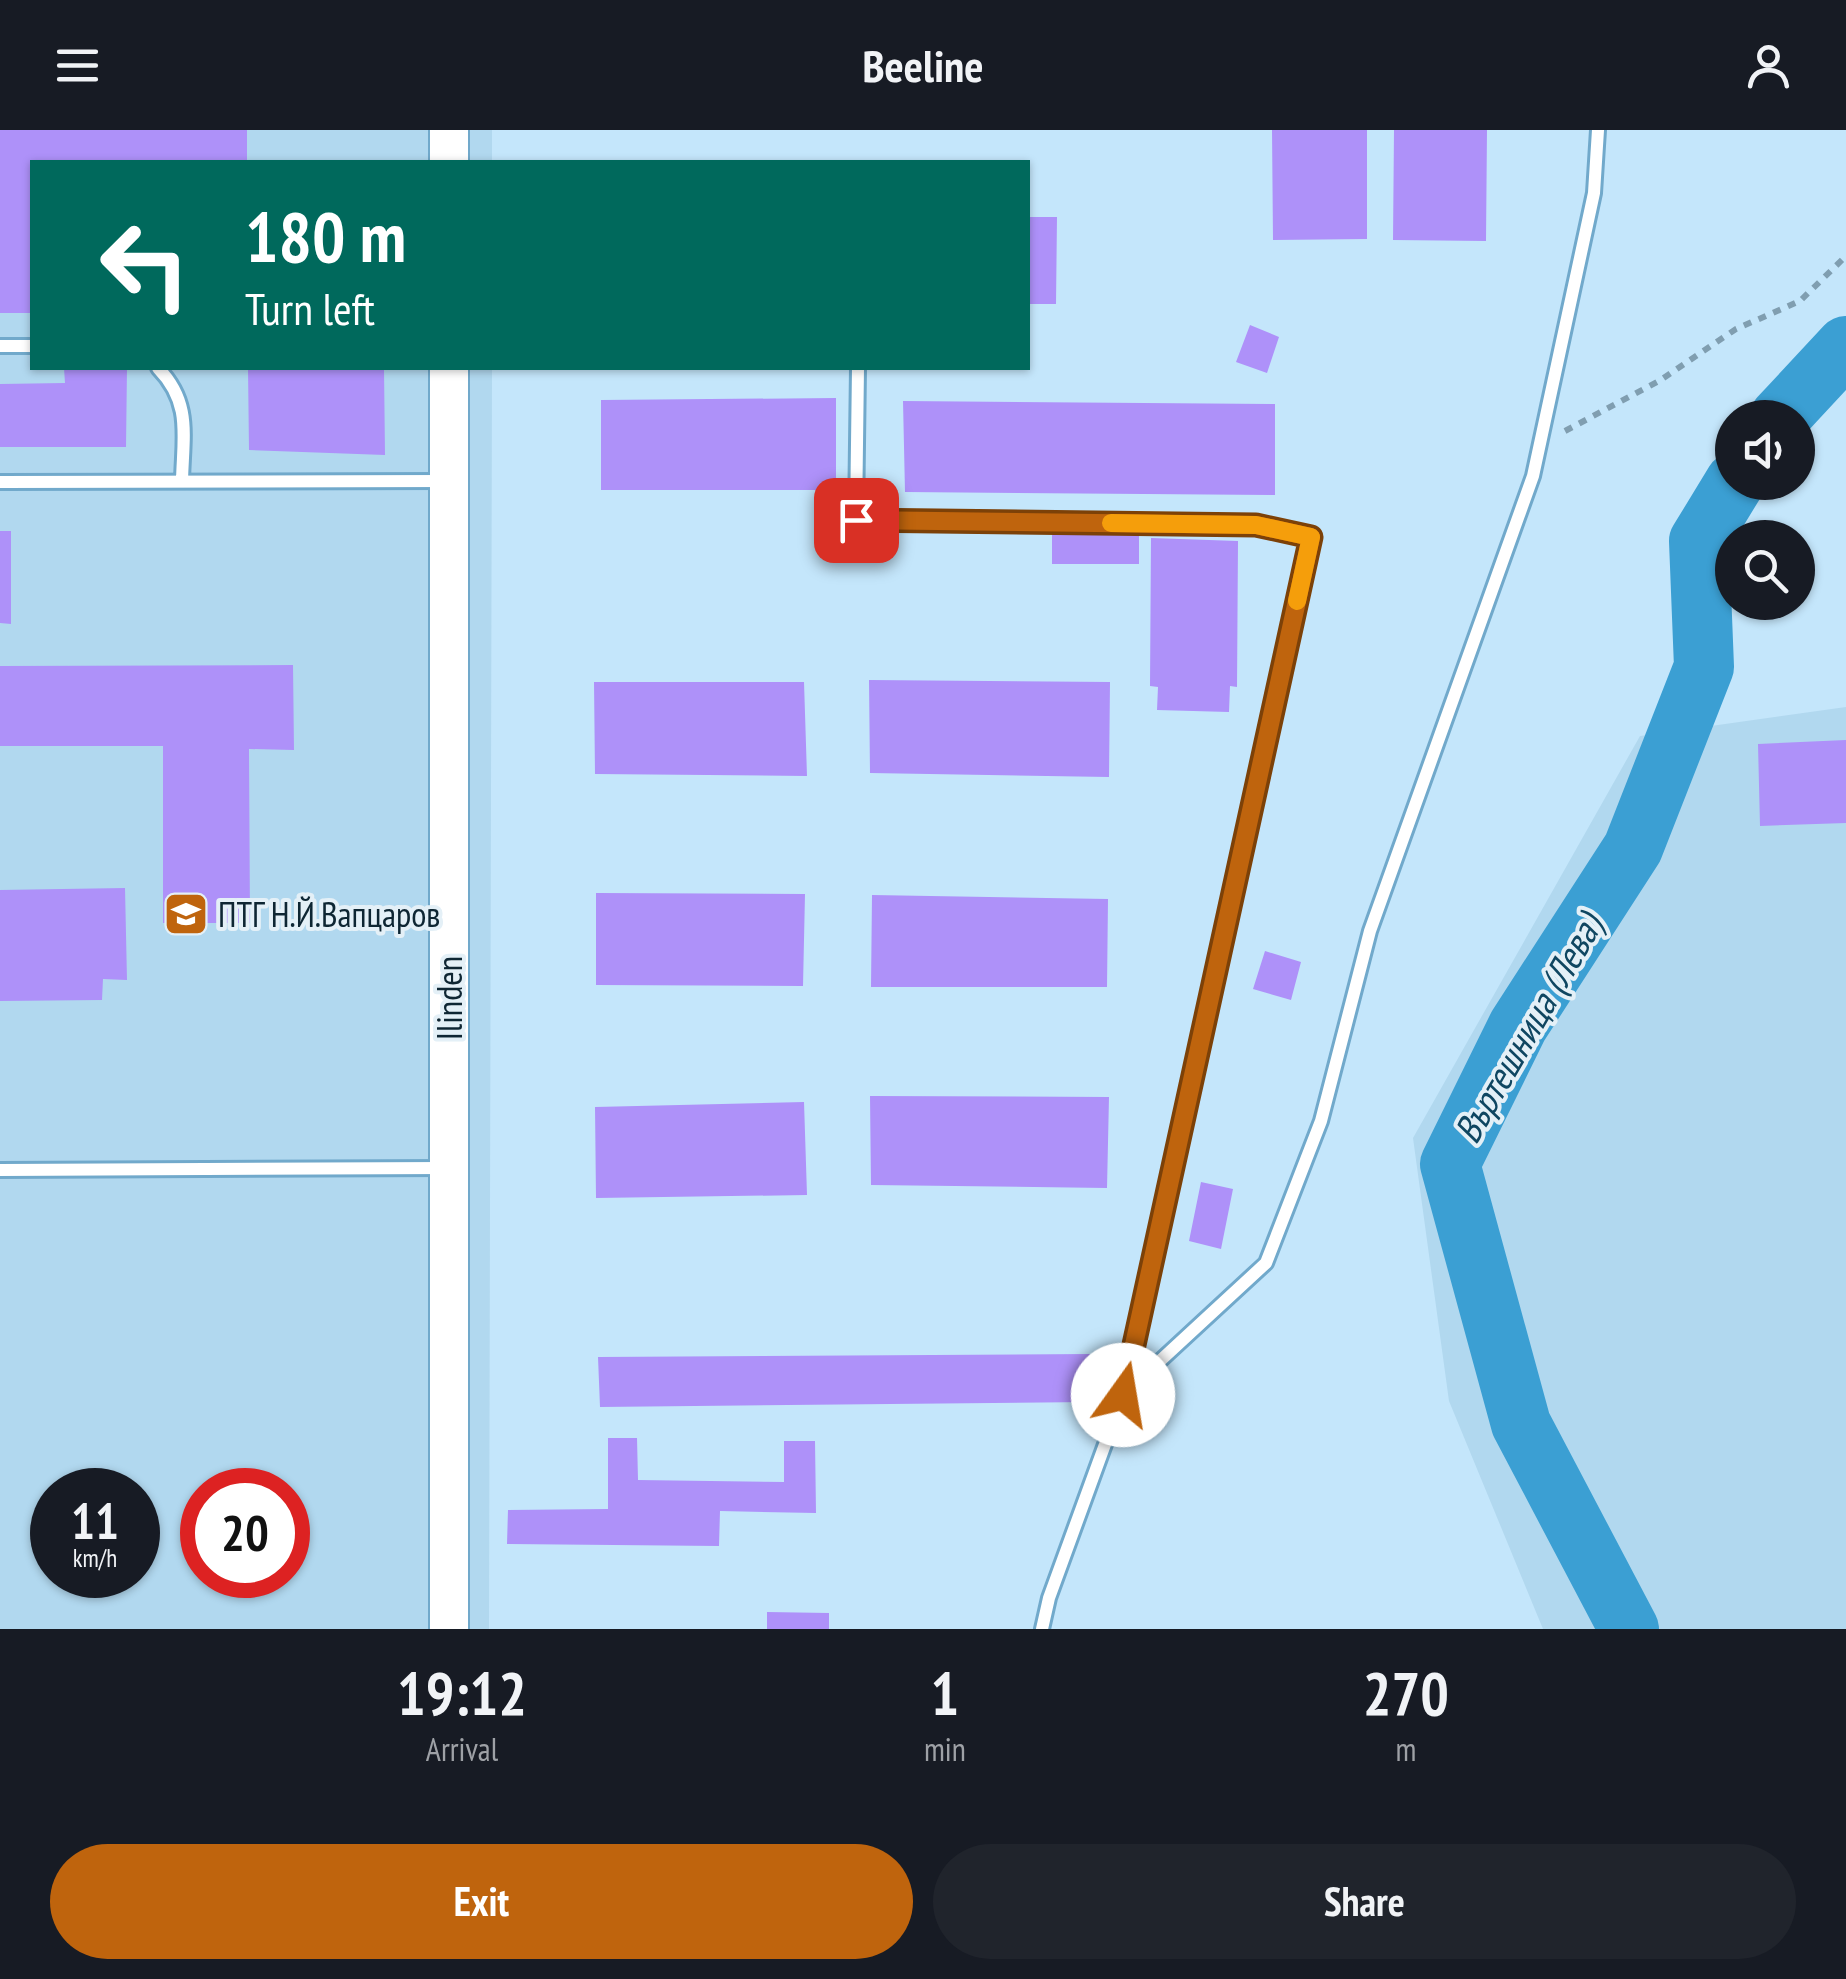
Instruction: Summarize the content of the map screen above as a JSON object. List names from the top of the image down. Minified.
{"streets":{"street":["Ilinden"]},"water":["Въртешница (Лева)"],"places":{"school or university":["ПТГ Н.Й.Вапцаров"]},"page":{"header":"Beeline","turn":["180 m","Turn left"],"speed":"11 km/h","limit":"20","eta":["19:12","Arrival","1","min","270","m"],"buttons":["Exit","Share"]}}
